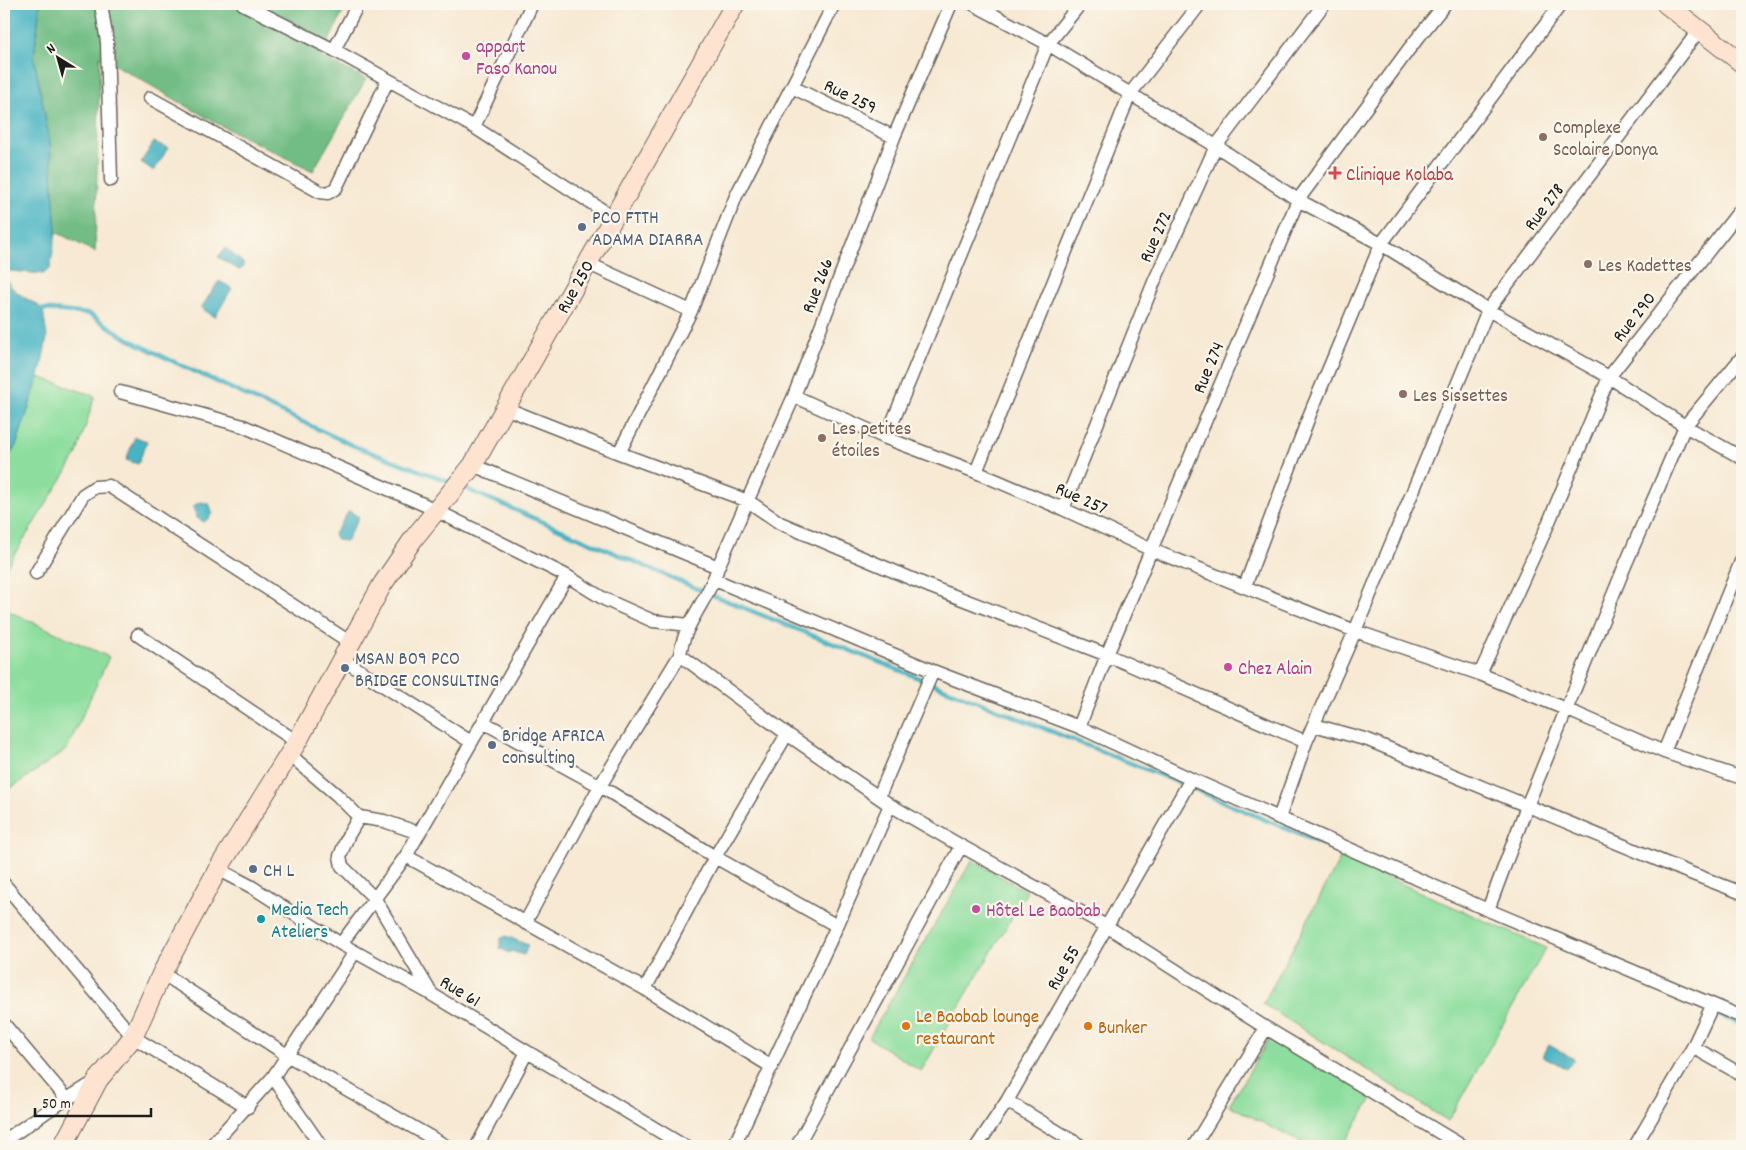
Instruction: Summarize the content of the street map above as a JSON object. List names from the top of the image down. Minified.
{"streets":{"street":["Rue 259","Rue 278","Rue 272","Rue 266","Rue 250","Rue 290","Rue 274","Rue 257","Rue 55","Rue 61"]},"crossings":[["Rue 259","Rue 266"],["Rue 278","Rue 257"],["Rue 272","Rue 257"],["Rue 266","Rue 257"],["Rue 250","Rue 61"],["Rue 290","Rue 257"],["Rue 274","Rue 257"]],"places":{"other":["appart Faso Kanou","Complexe Scolaire Donya","PCO FTTH ADAMA DIARRA","Les Kadettes","Les Sissettes","Les petites étoiles","Chez Alain","MSAN B09 PCO BRIDGE CONSULTING","Bridge AFRICA consulting","CH L","Hôtel Le Baobab","Media Tech Ateliers","Le Baobab lounge restaurant","Bunker"],"health":["Clinique Kolaba"]},"scale_bar":"50 m","north":"top left"}
